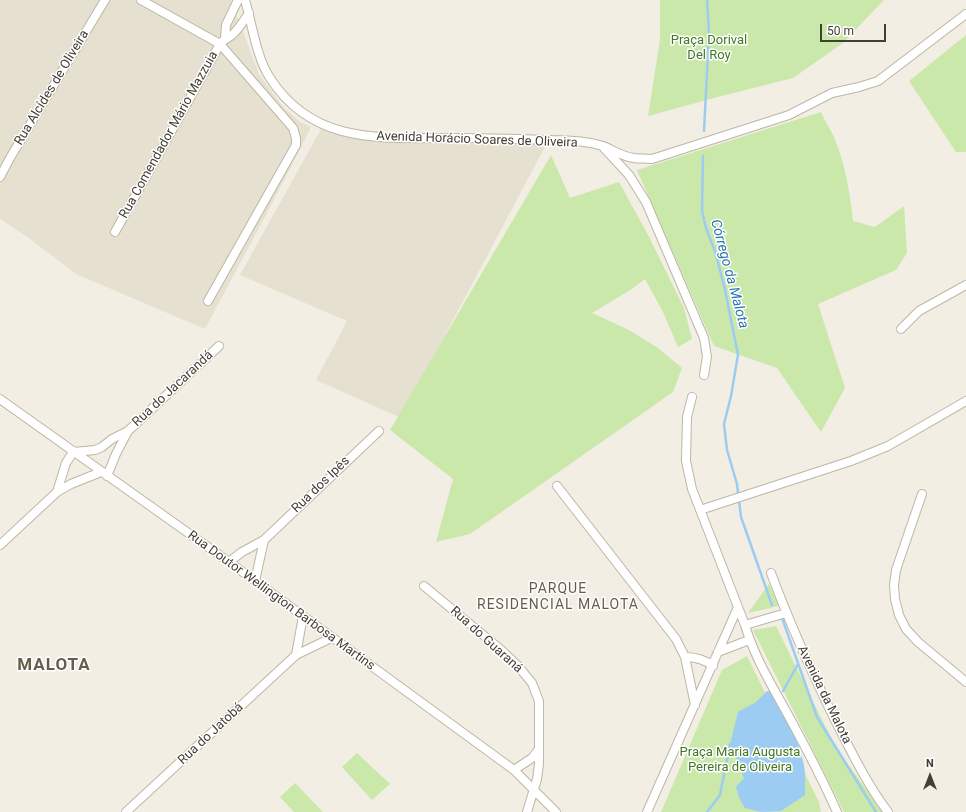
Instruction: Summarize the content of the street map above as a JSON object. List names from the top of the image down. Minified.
{"streets":{"street":["Rua Alcídes de Oliveira","Rua Comendador Mário Mazzuia","Avenida Horácio Soares de Oliveira","Rua do Jacarandá","Rua dos Ipês","Rua Doutor Wellington Barbosa Martins","Rua do Guaraná","Avenida da Malota","Rua do Jatobá"]},"crossings":[["Rua Comendador Mário Mazzuia","Avenida Horácio Soares de Oliveira"],["Rua do Jacarandá","Rua Doutor Wellington Barbosa Martins"],["Rua dos Ipês","Rua Doutor Wellington Barbosa Martins"],["Rua Doutor Wellington Barbosa Martins","Rua do Guaraná"],["Rua Doutor Wellington Barbosa Martins","Rua do Jatobá"]],"districts":["PARQUE RESIDENCIAL MALOTA","MALOTA"],"water":["Córrego da Malota"],"parks":["Praça Dorival Del Roy","Praça Maria Augusta Pereira de Oliveira"],"scale_bar":"50 m","north":"top"}
